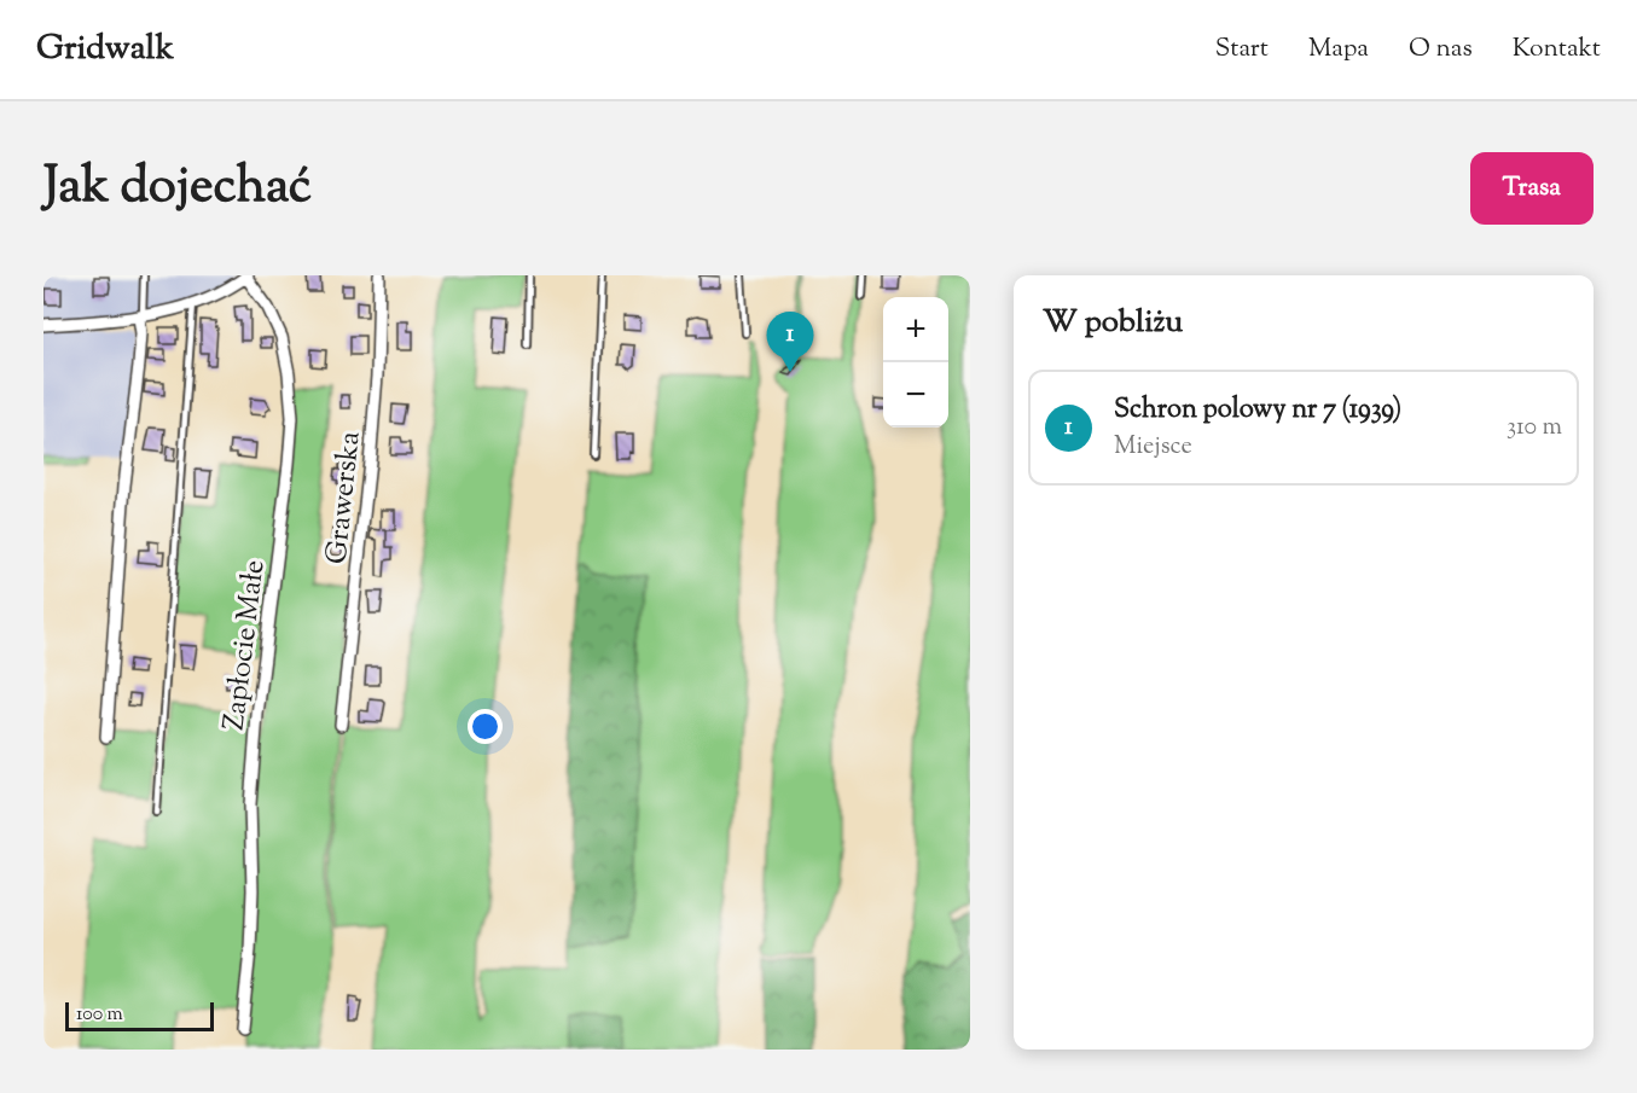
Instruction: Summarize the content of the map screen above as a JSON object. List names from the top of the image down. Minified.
{"streets":{"street":["Grawerska","Zapłocie Małe"]},"scale_bar":"100 m","page":{"header":"Gridwalk","nav":["Start","Mapa","O nas","Kontakt"],"title":"Jak dojechać","buttons":"Trasa","heading":"W pobliżu","map_buttons":["+","−"],"pins":"1","list":[{"mark":"1","name":"Schron polowy nr 7 (1939)","note":"Miejsce","value":"310 m"}],"scale":"100 m"}}
